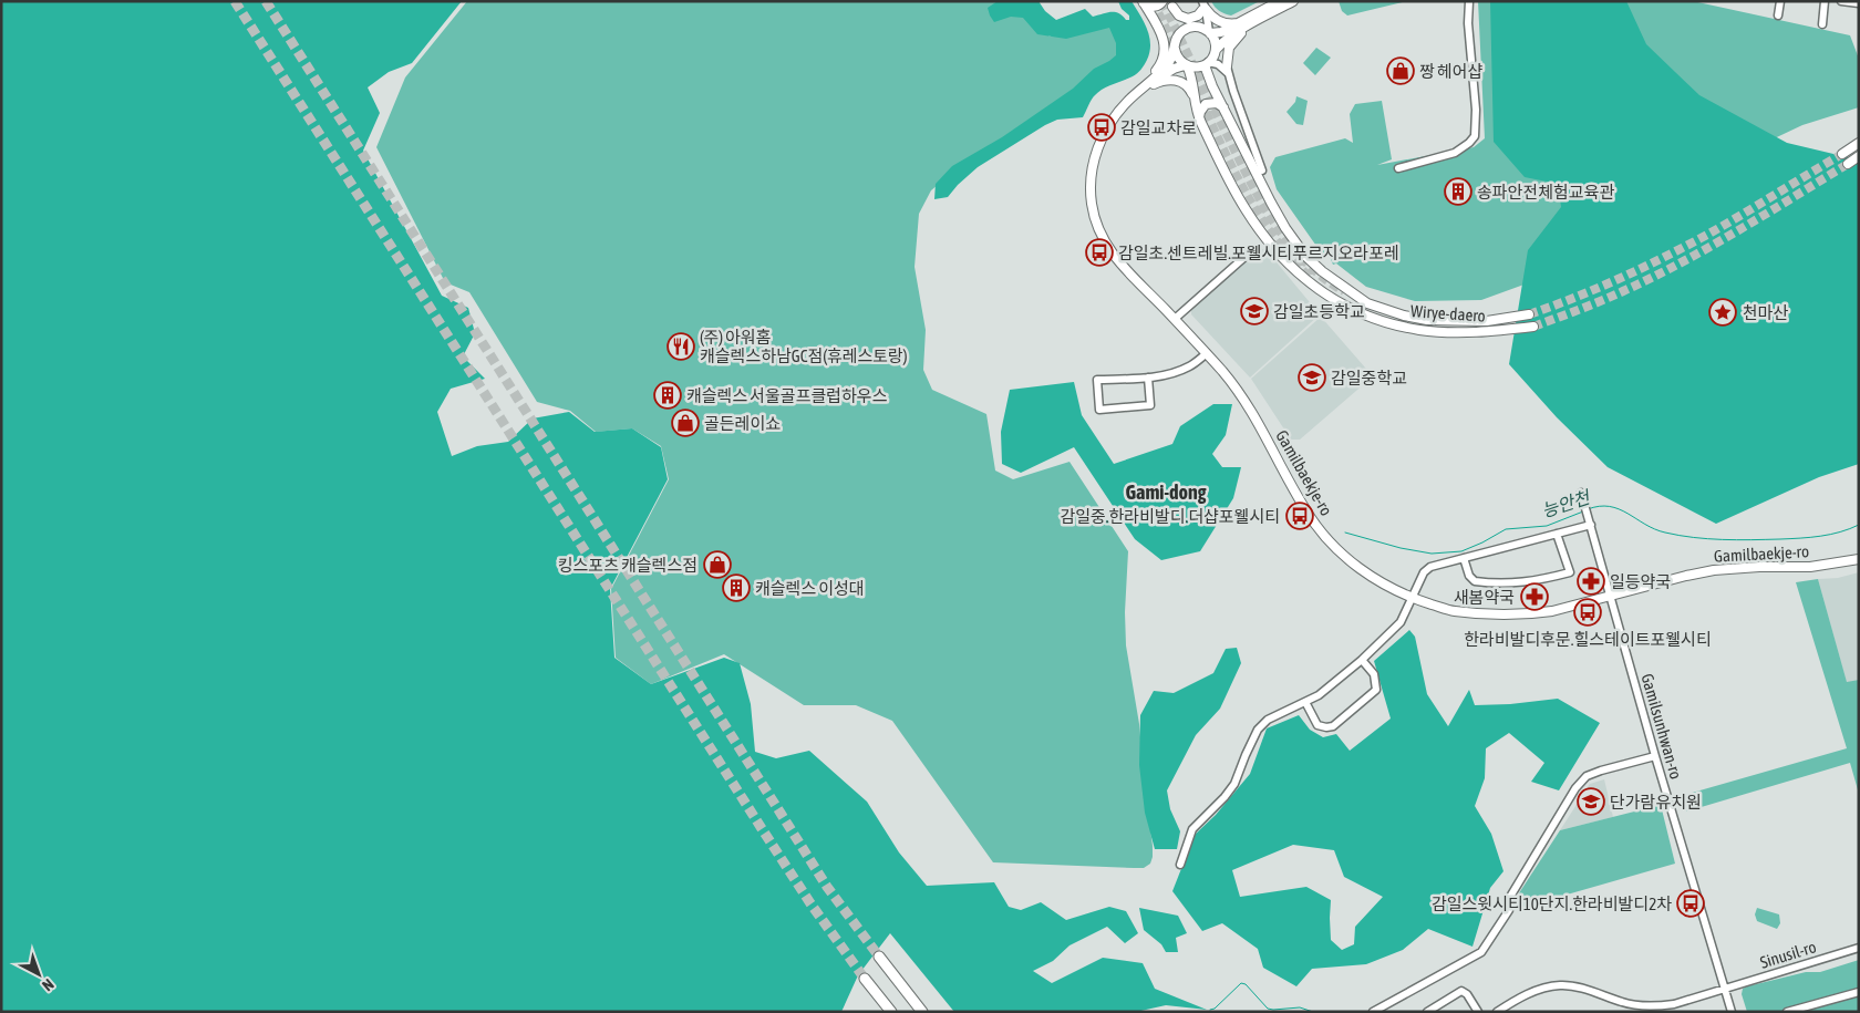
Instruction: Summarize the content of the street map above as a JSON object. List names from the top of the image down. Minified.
{"streets":{"main road":["Wirye-daero","Gamilbaekje-ro"],"street":["Gamilsunhwan-ro","Sinusil-ro"]},"crossings":[["Gamilbaekje-ro","Gamilsunhwan-ro"],["Gamilsunhwan-ro","Sinusil-ro"]],"districts":["Gami-dong"],"water":["능안천"],"places":{"shop":["짱 헤어샵","골든레이쇼","킹스포츠 캐슬렉스점"],"bus stop":["감일교차로","감일초.센트레빌.포웰시티푸르지오라포레","감일중.한라비발디.더샵포웰시티","한라비발디후문.힐스테이트포웰시티","감일스윗시티10단지.한라비발디2차"],"building":["송파안전체험교육관","캐슬렉스 서울골프클럽하우스","캐슬렉스 이성대"],"school or university":["감일초등학교","감일중학교","단가람유치원"],"place":["천마산"],"restaurant":["(주) 아워홈 캐슬렉스하남GC점(휴레스토랑)"],"pharmacy":["일등약국","새봄약국"]},"north":"bottom right"}
